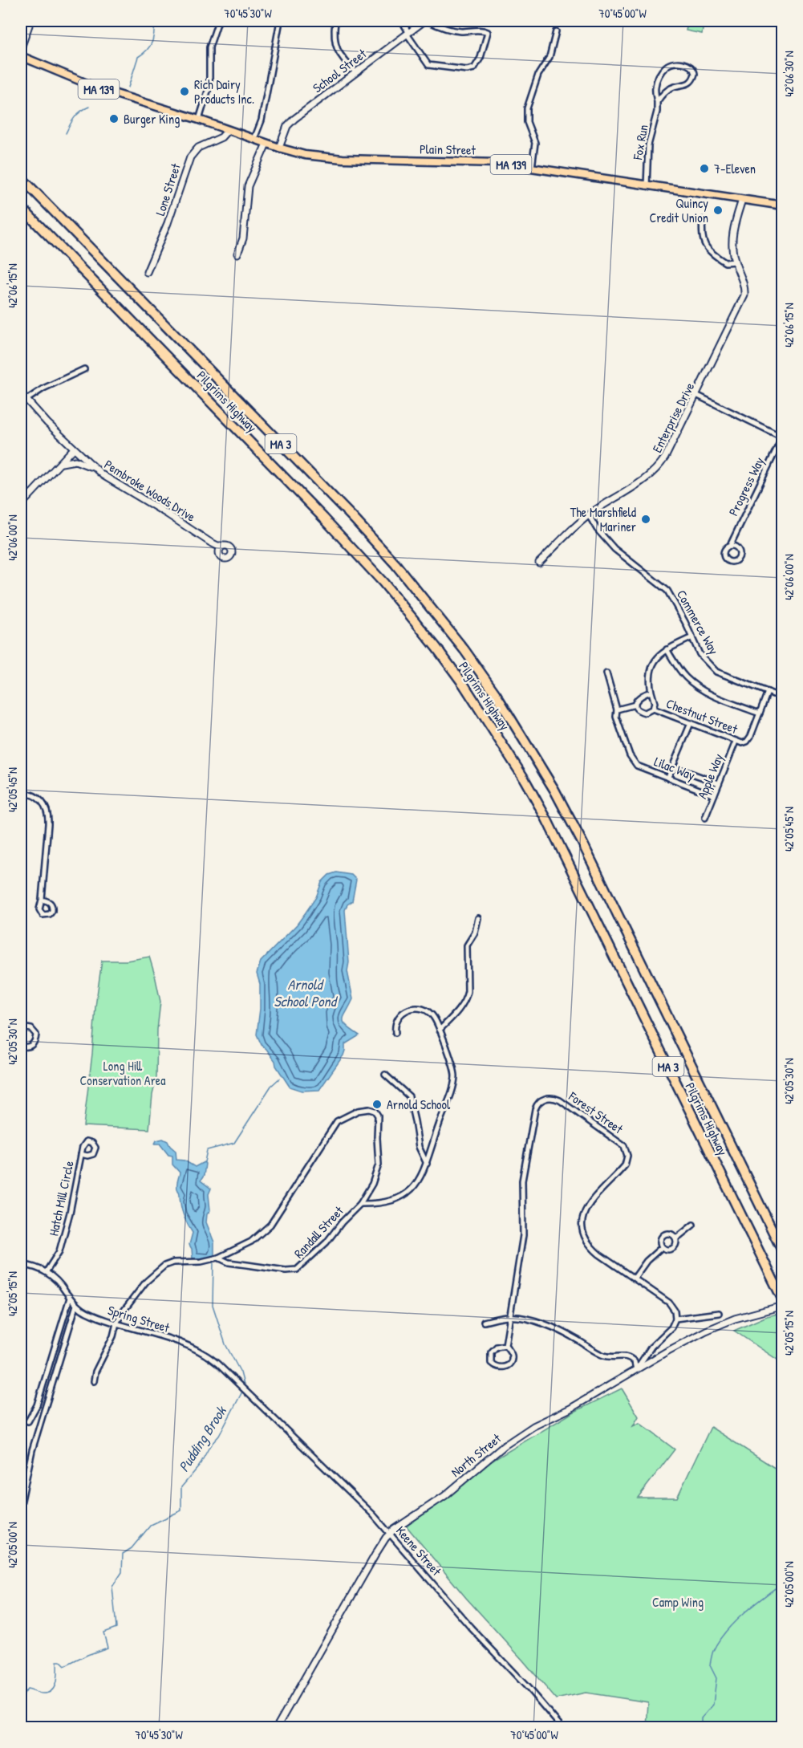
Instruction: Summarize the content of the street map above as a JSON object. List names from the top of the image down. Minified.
{"streets":{"highway":["Pilgrims Highway","MA 3"],"main road":["MA 139","Plain Street"],"street":["School Street","Fox Run","Lone Street","Enterprise Drive","Progress Way","Pembroke Woods Drive","Commerce Way","Chestnut Street","Lilac Way","Apple Way","Forest Street","Hatch Mill Circle","Randall Street","Spring Street","North Street","Keene Street"]},"crossings":[["School Street","Plain Street"],["Fox Run","Plain Street"],["Plain Street","Lone Street"],["Plain Street","Enterprise Drive"],["Pilgrims Highway","North Street"],["Enterprise Drive","Commerce Way"],["Commerce Way","Chestnut Street"],["Chestnut Street","Apple Way"],["Lilac Way","Apple Way"],["Hatch Mill Circle","Spring Street"],["Randall Street","Spring Street"],["Spring Street","Keene Street"],["North Street","Keene Street"]],"water":["Arnold School Pond","Pudding Brook"],"parks":["Long Hill Conservation Area","Camp Wing"],"places":["Rich Dairy Products Inc.","Burger King","7-Eleven","Quincy Credit Union","The Marshfield Mariner","Arnold School"],"coordinates":["70°45'30\"W","70°45'00\"W","42°06'30\"N","42°06'15\"N","42°06'00\"N","42°05'45\"N","42°05'30\"N","42°05'15\"N","42°05'00\"N"]}
